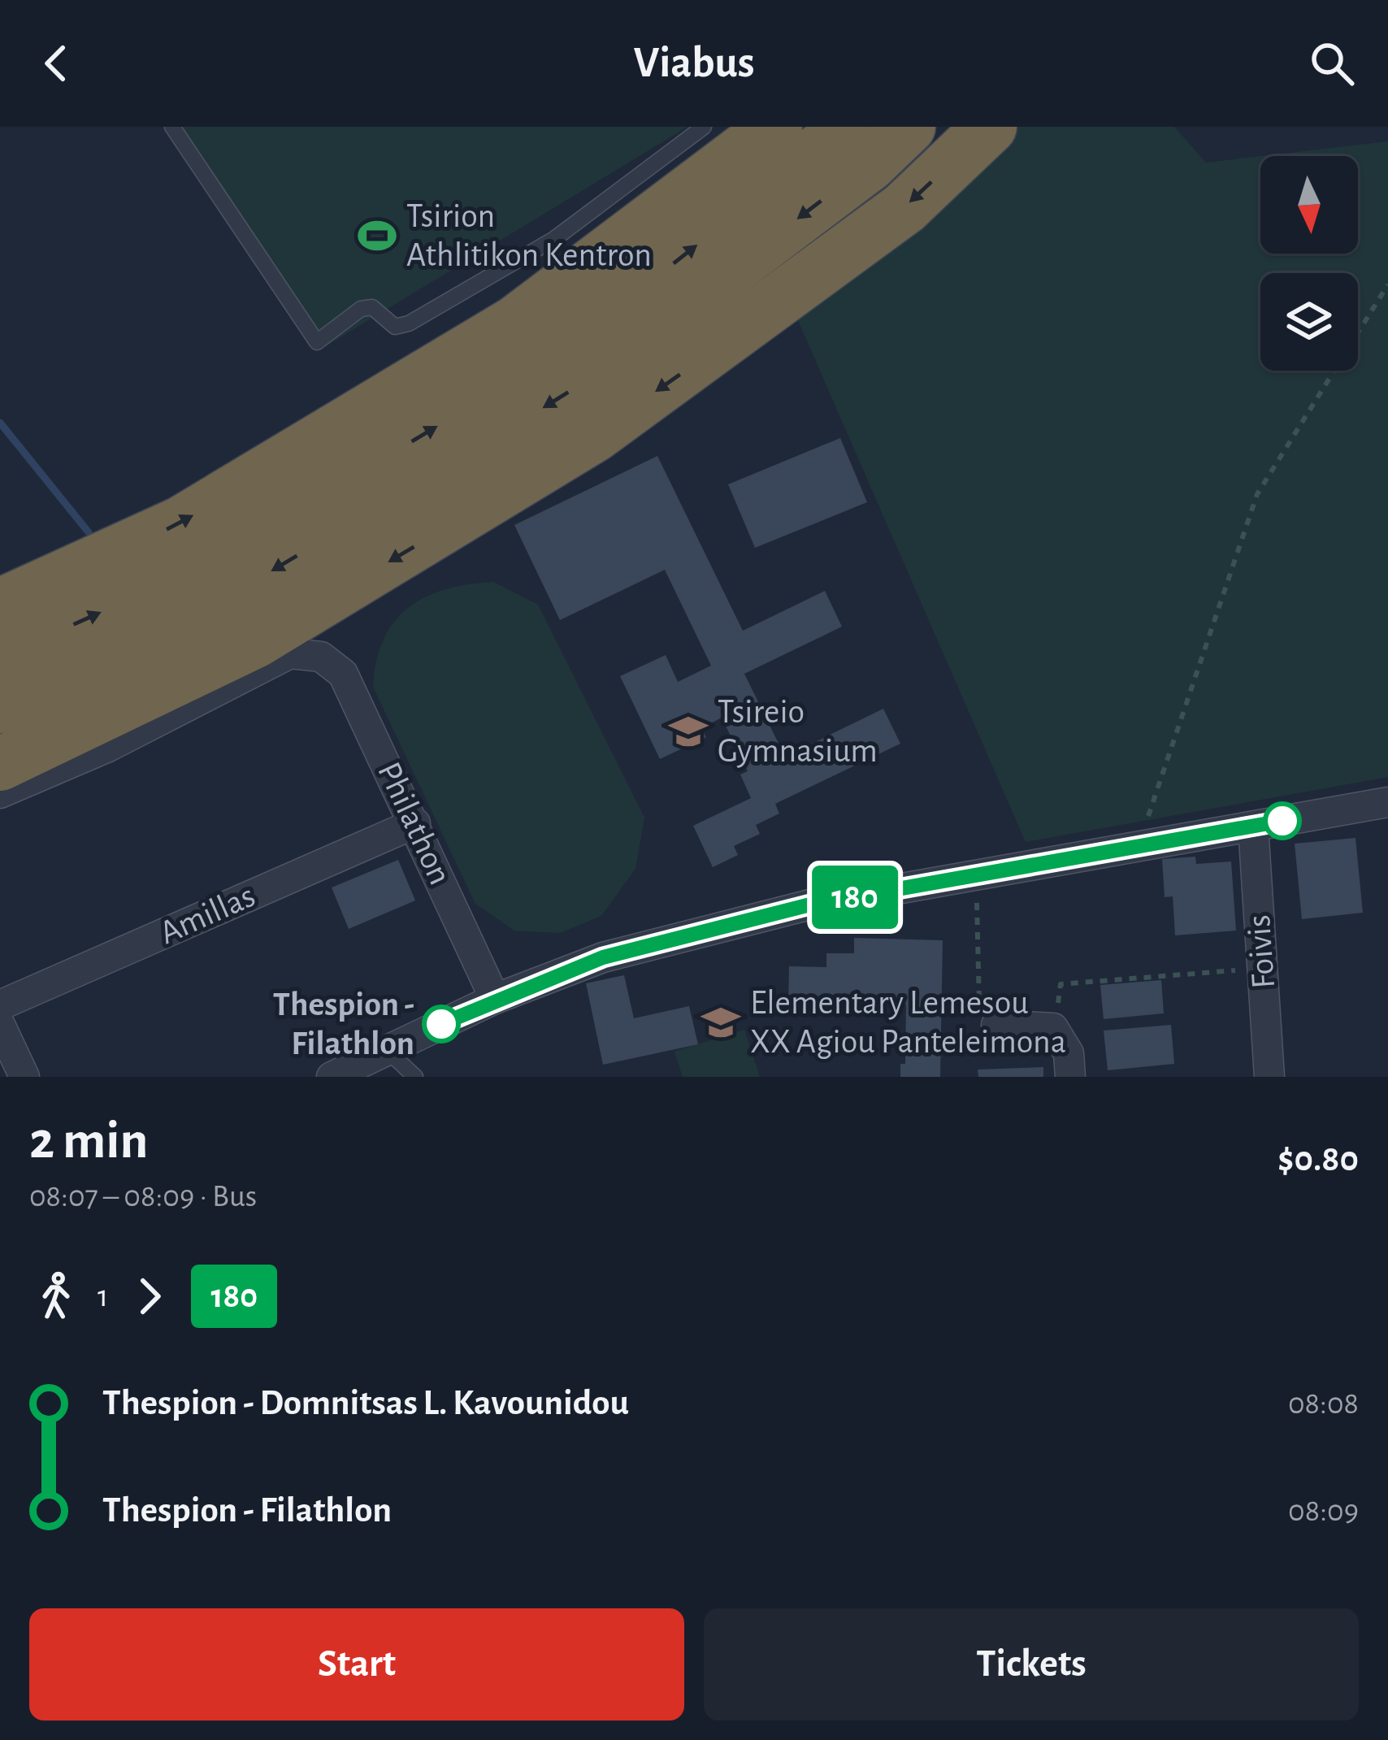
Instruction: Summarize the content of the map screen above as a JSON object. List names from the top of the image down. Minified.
{"streets":{"street":["Philathon","Amillas","Foivis"]},"crossings":[["Philathon","Amillas"]],"places":{"sports":["Tsirion Athlitikon Kentron"],"school or university":["Tsireio Gymnasium","Elementary Lemesou XX Agiou Panteleimona"],"other":["Thespion - Filathlon"]},"lines":["bus line 180"],"north":"bottom","page":{"header":"Viabus","on_map":"180","heading":["2 min","08:07 – 08:09 · Bus","$0.80"],"legs":["1","180"],"list":[{"name":"Thespion - Domnitsas L. Kavounidou","value":"08:08"},{"name":"Thespion - Filathlon","value":"08:09"}],"buttons":["Start","Tickets"]}}
